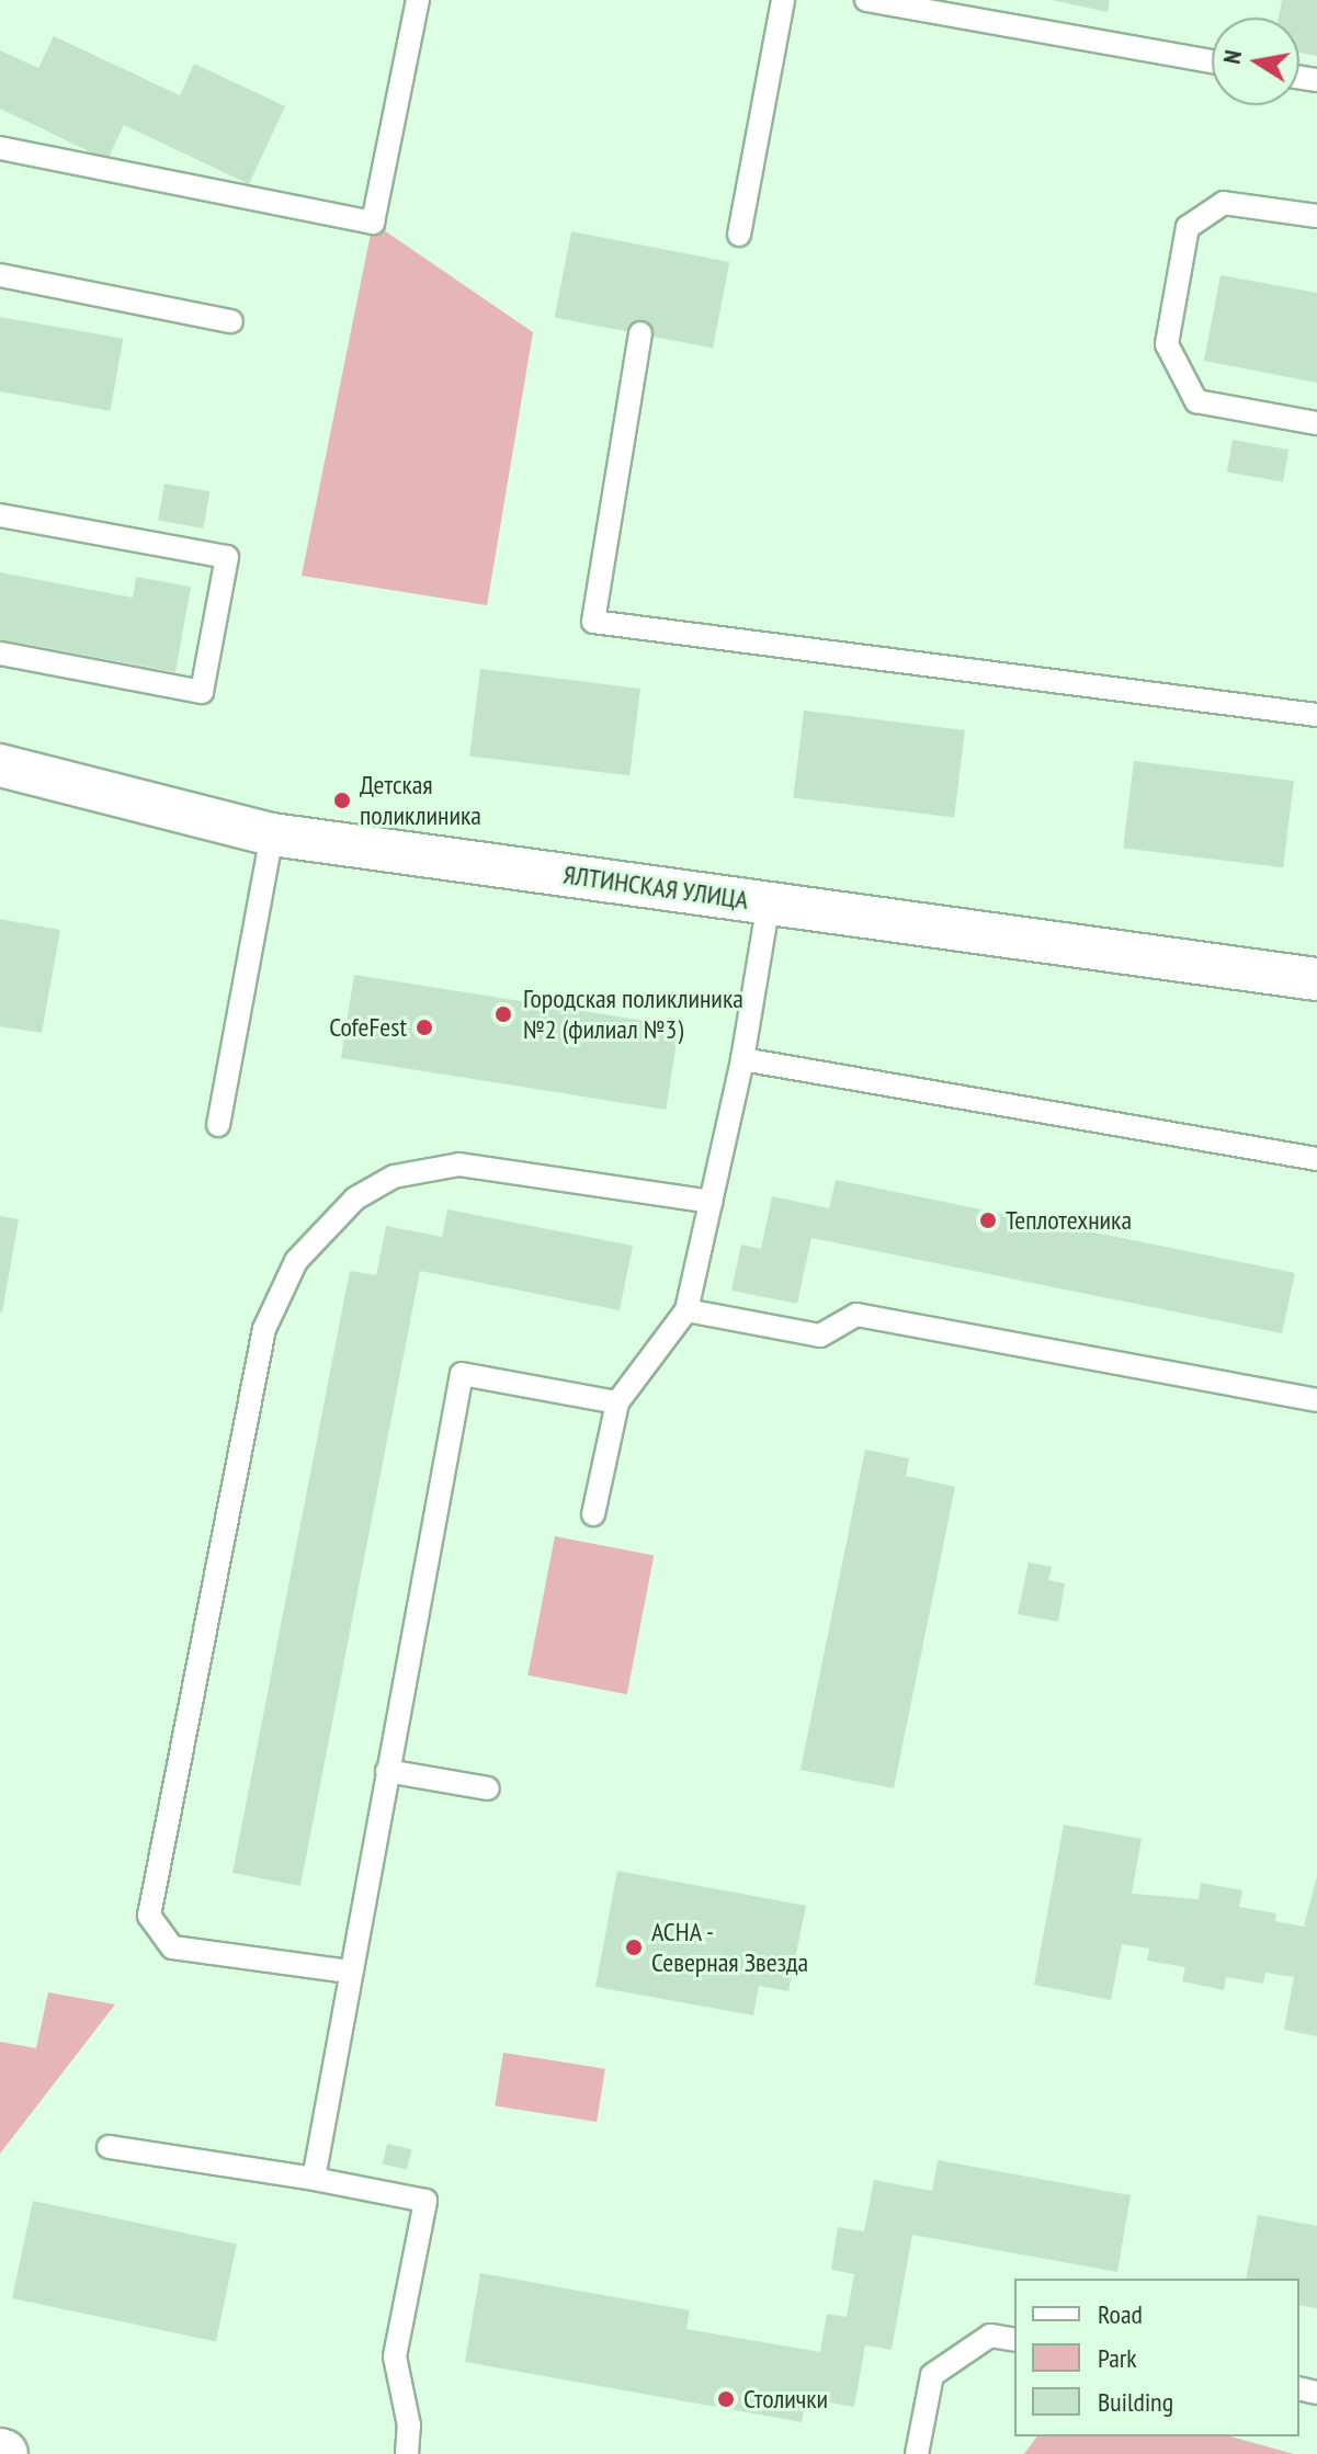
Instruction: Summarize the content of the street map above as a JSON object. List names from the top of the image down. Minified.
{"streets":{"street":["ЯЛТИНСКАЯ УЛИЦА"]},"places":["Детская поликлиника","Городская поликлиника №2 (филиал №3)","CofeFest","Теплотехника","АСНА - Северная Звезда","Столички"],"legend":["Road","Park","Building"],"north":"left"}
